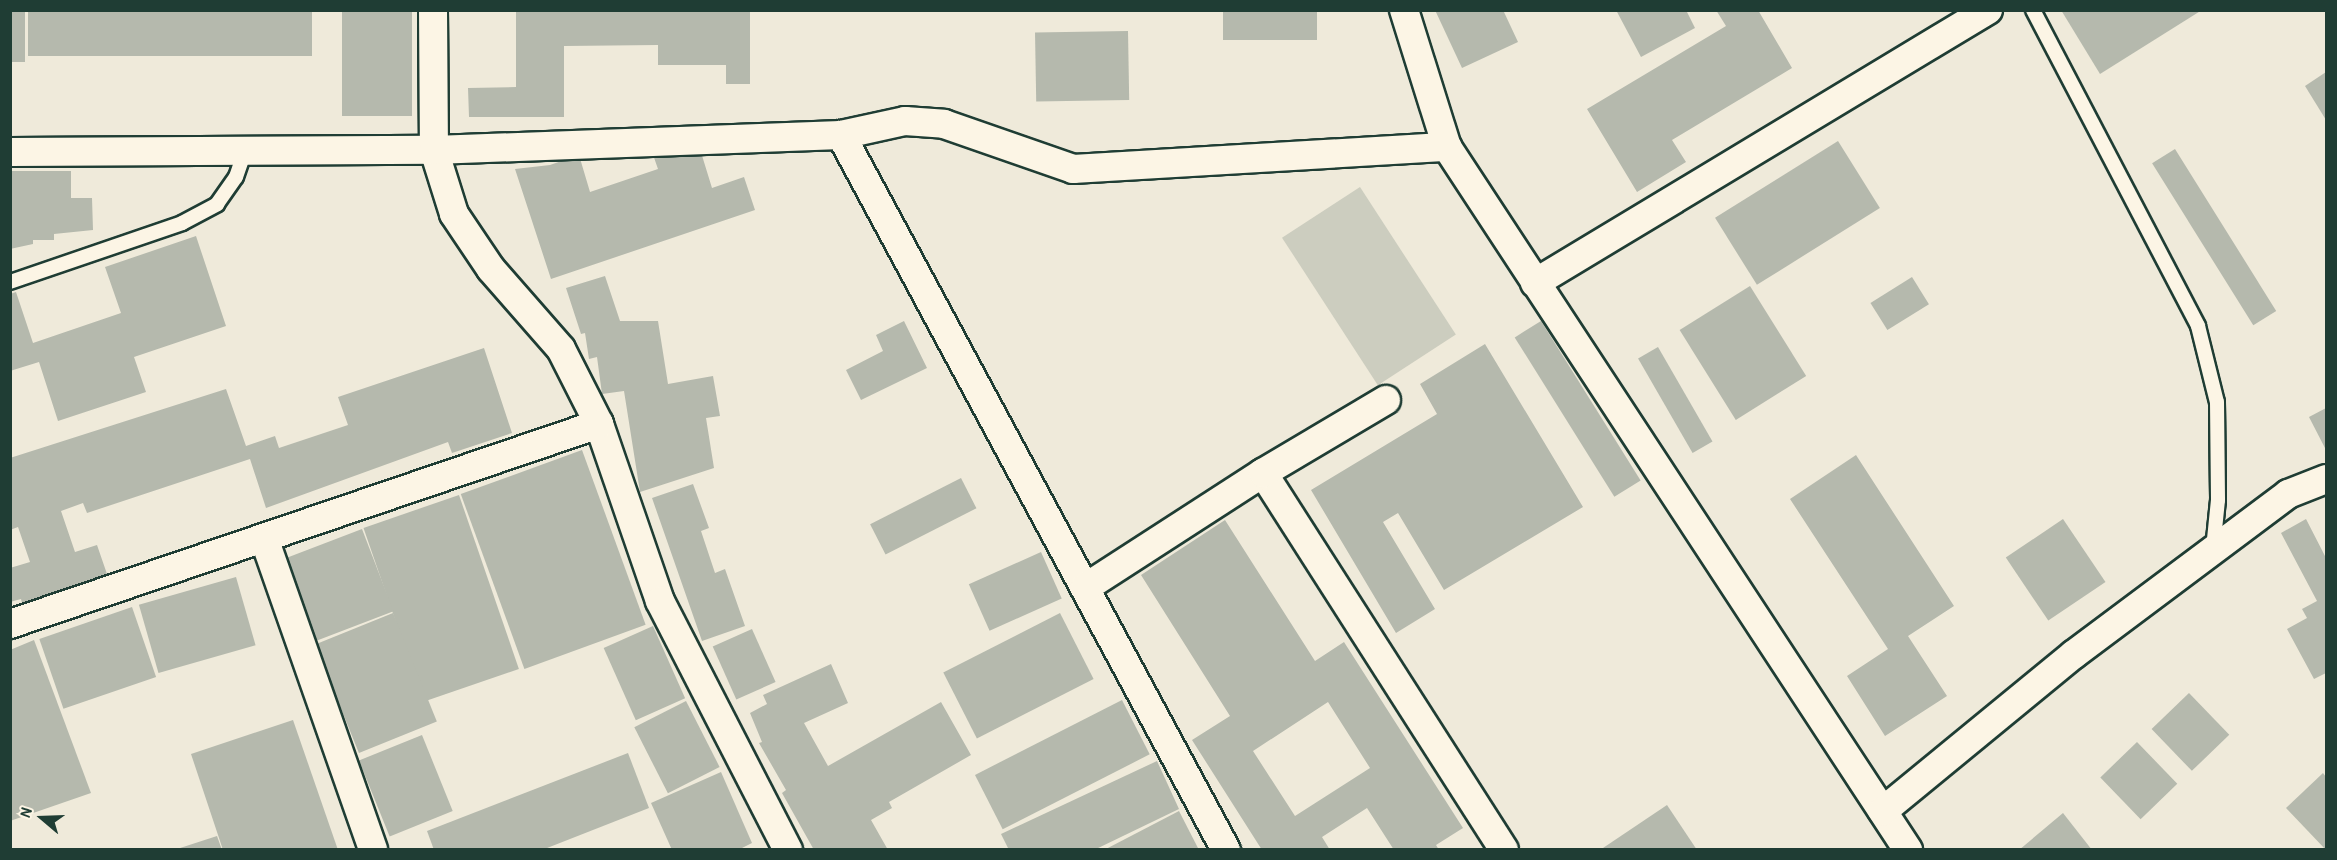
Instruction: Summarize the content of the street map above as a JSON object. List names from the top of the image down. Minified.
{"north":"left"}
